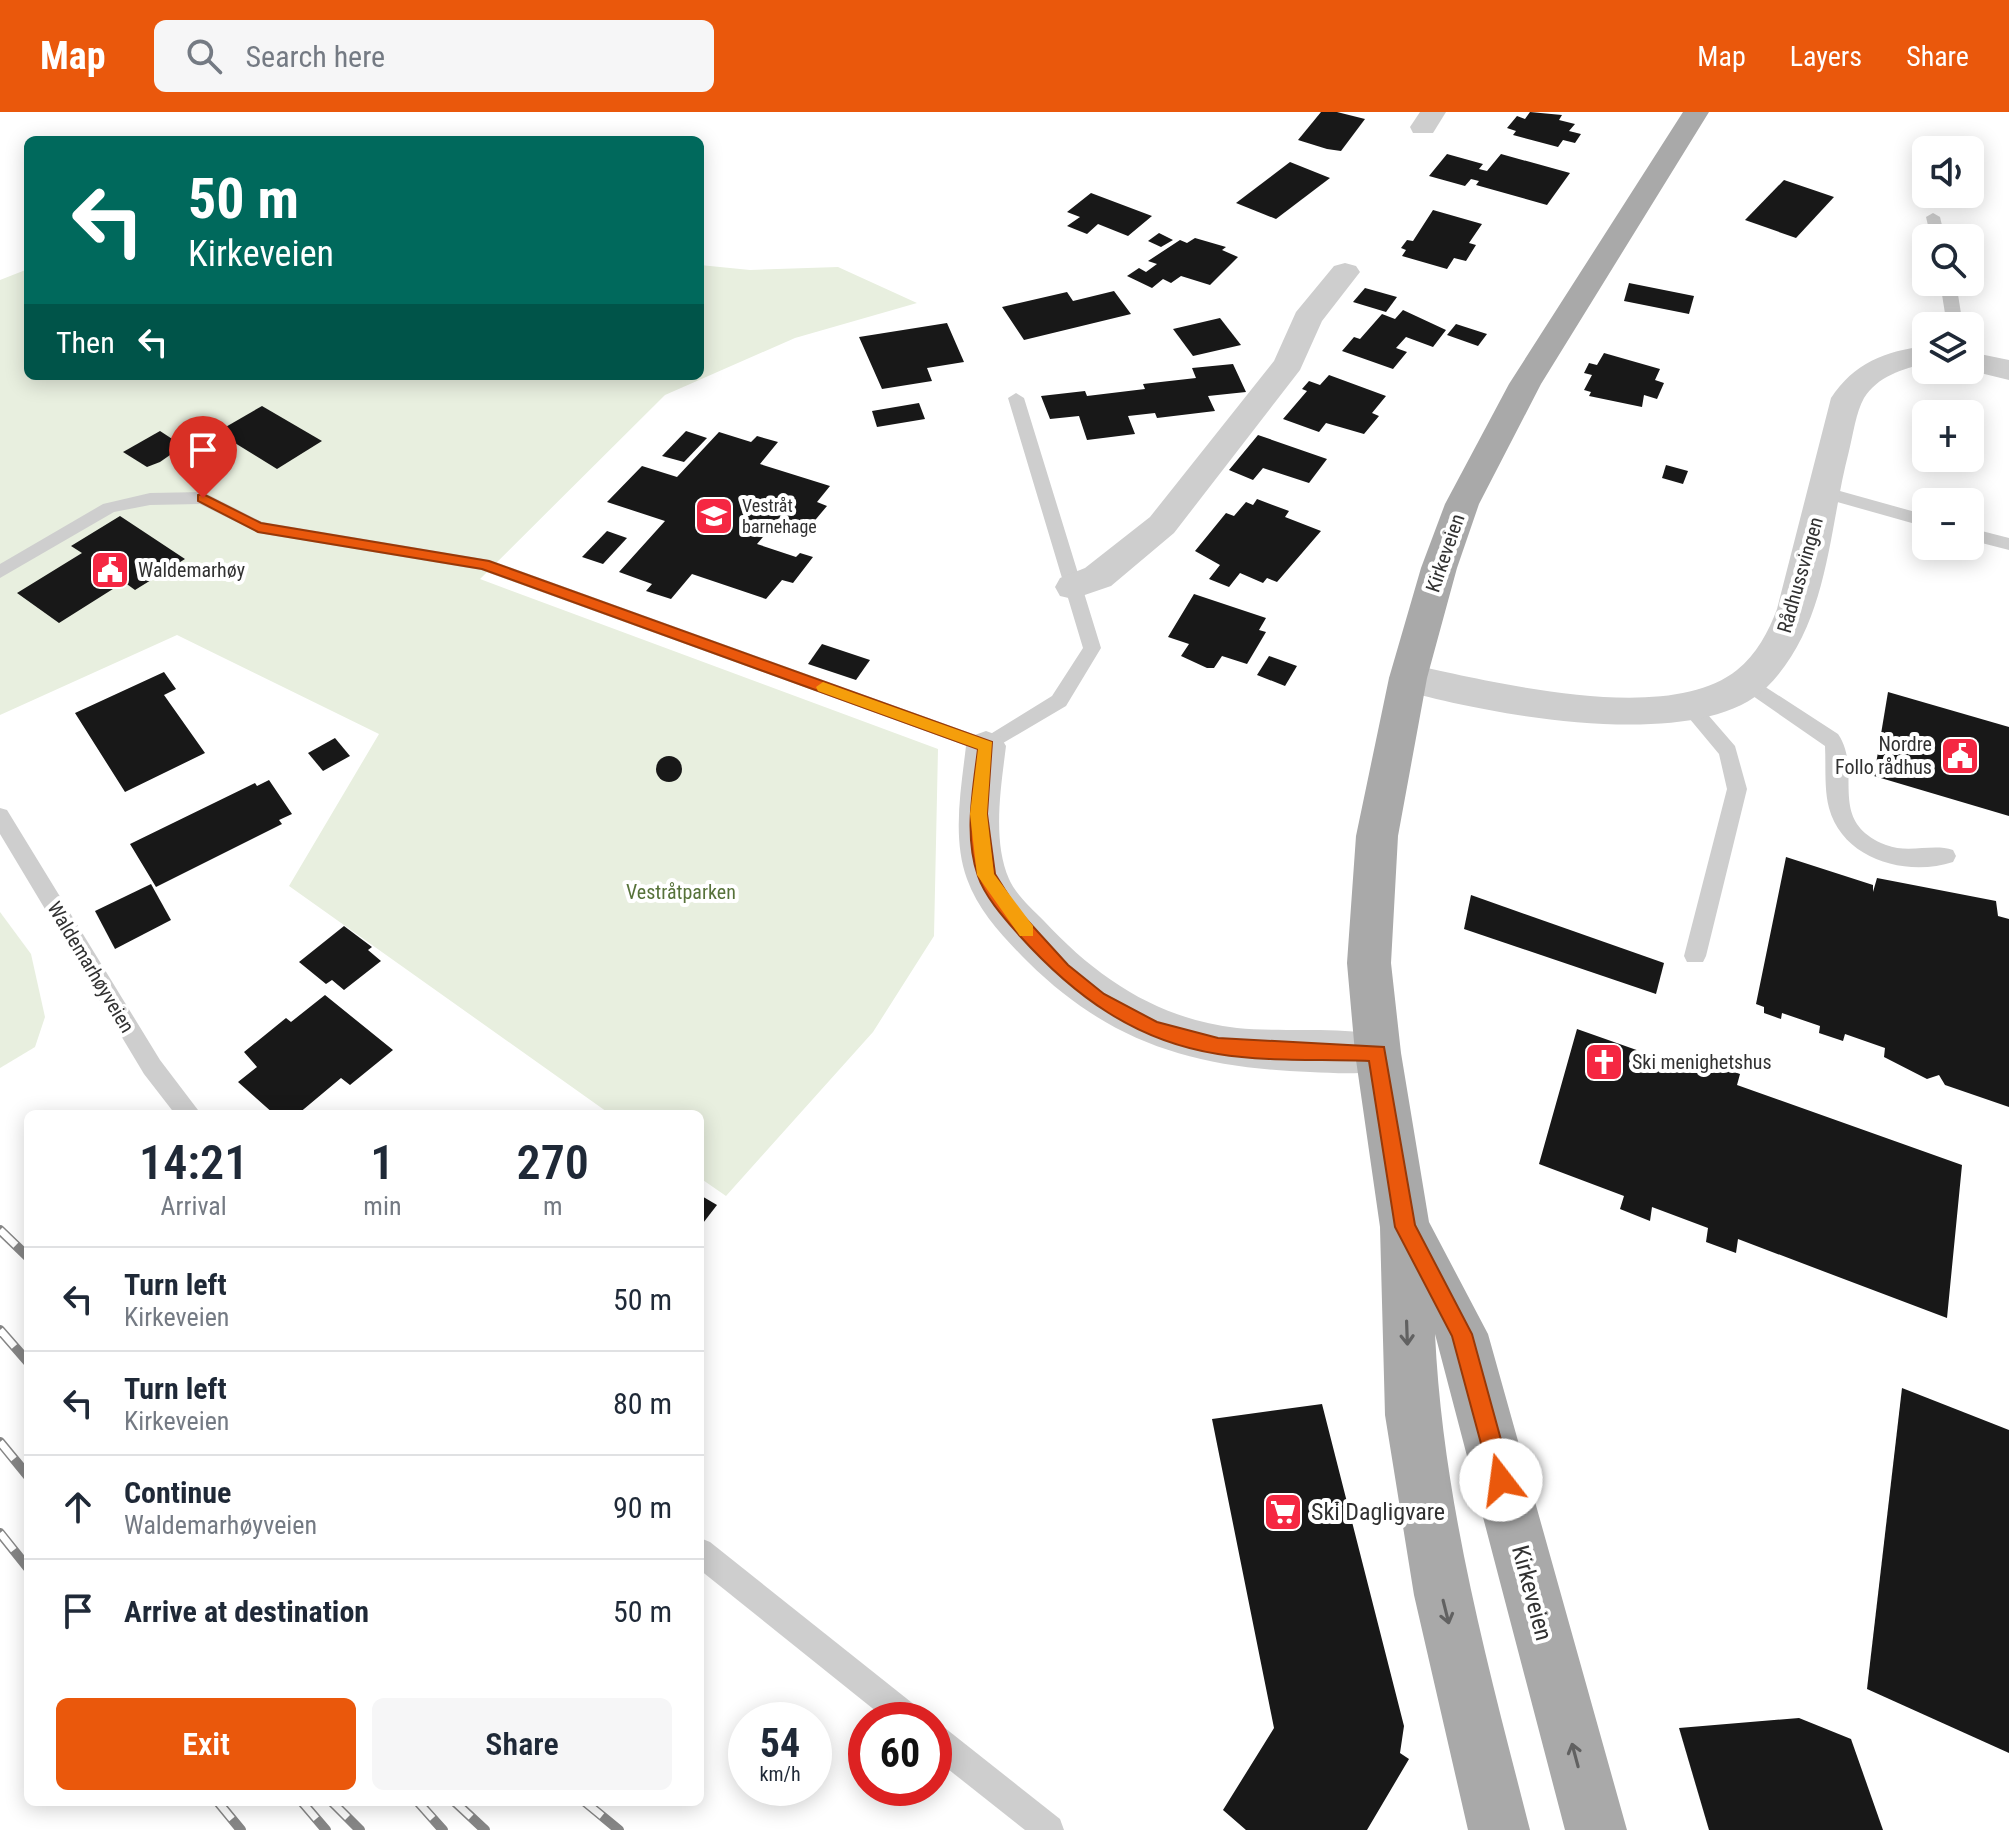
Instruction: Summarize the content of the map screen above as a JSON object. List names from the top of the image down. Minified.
{"streets":{"main road":["Kirkeveien"],"street":["Rådhussvingen"],"lane":["Waldemarhøyveien"]},"crossings":[["Kirkeveien","Rådhussvingen"]],"parks":["Vestråtparken"],"places":{"school or university":["Vestråt barnehage"],"public building":["Waldemarhøy","Nordre Follo rådhus"],"church":["Ski menighetshus"],"supermarket":["Ski Dagligvare"]},"page":{"header":"Map","search":"Search here","nav":["Map","Layers","Share"],"map_buttons":["+","−"],"turn":["50 m","Kirkeveien"],"then":"Then","eta":["14:21","Arrival","1","min","270","m"],"list":[{"name":"Turn left","note":"Kirkeveien","value":"50 m"},{"name":"Turn left","note":"Kirkeveien","value":"80 m"},{"name":"Continue","note":"Waldemarhøyveien","value":"90 m"},{"name":"Arrive at destination","value":"50 m"}],"buttons":["Exit","Share"],"speed":"54 km/h","limit":"60"}}
